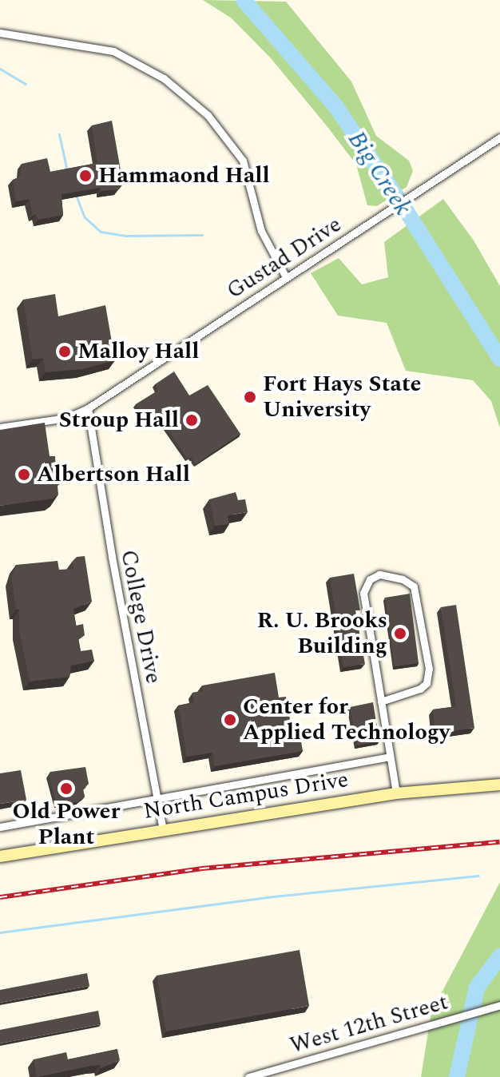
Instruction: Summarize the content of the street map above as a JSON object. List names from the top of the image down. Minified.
{"streets":{"main road":["North Campus Drive"],"street":["Gustad Drive","College Drive","West 12th Street"]},"crossings":[["Gustad Drive","College Drive"],["College Drive","North Campus Drive"]],"water":["Big Creek"],"places":["Hammaond Hall","Malloy Hall","Fort Hays State University","Stroup Hall","Albertson Hall","R. U. Brooks Building","Center for Applied Technology","Old Power Plant"]}
